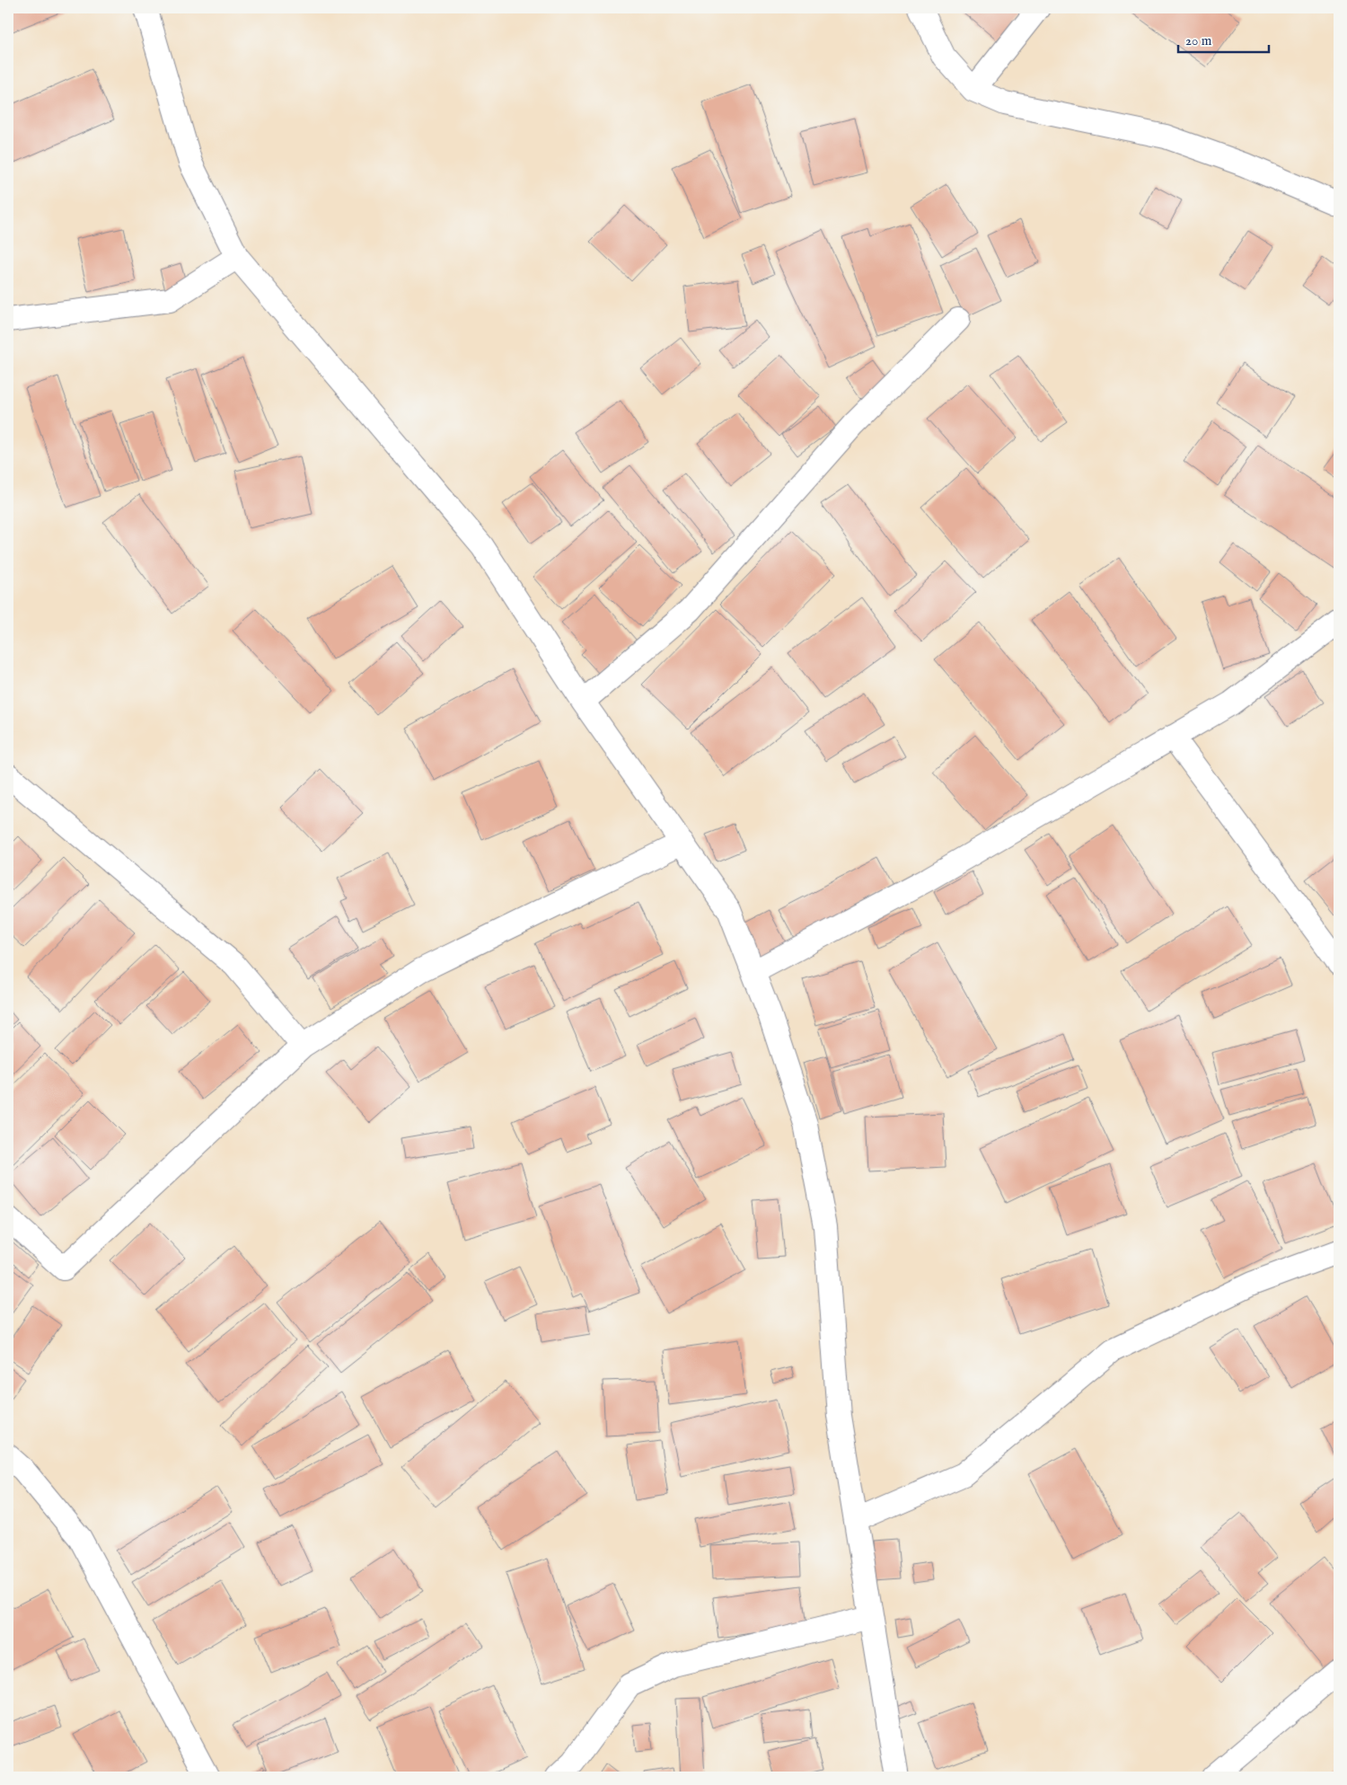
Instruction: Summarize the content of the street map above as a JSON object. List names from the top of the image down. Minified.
{"scale_bar":"20 m"}
